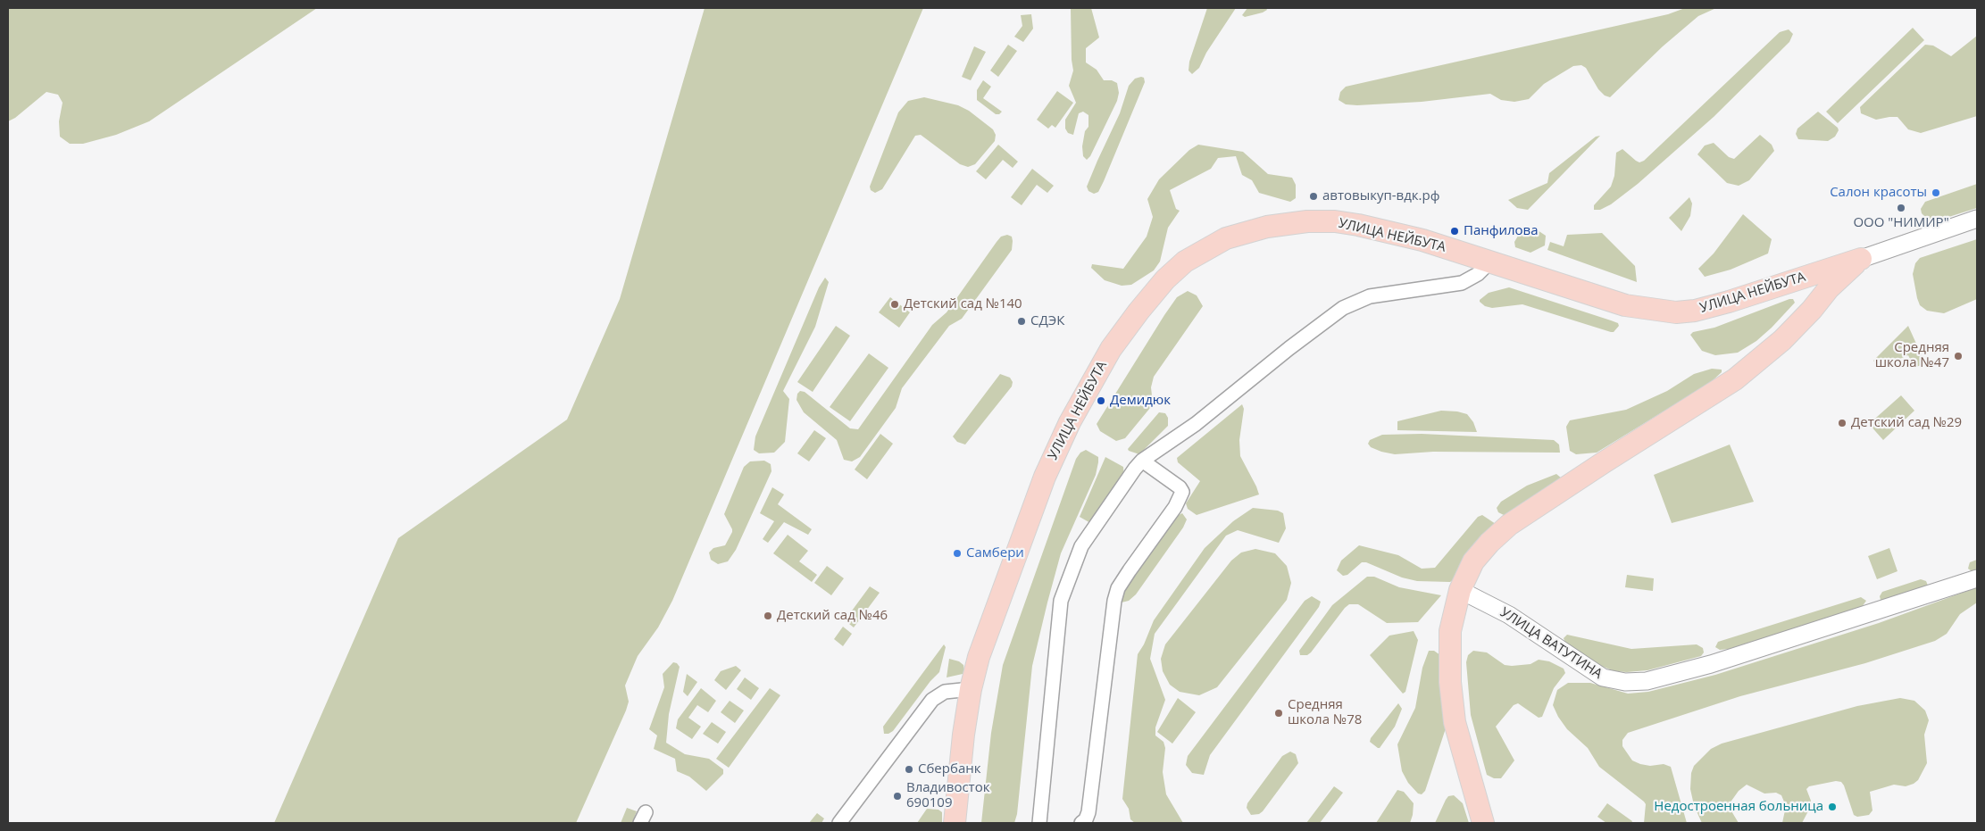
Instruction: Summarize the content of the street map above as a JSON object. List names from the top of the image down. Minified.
{"streets":{"main road":["УЛИЦА НЕЙБУТА"],"street":["УЛИЦА ВАТУТИНА"]},"crossings":[["УЛИЦА НЕЙБУТА","УЛИЦА ВАТУТИНА"]],"places":["Салон красоты","автовыкуп-вдк.рф","ООО \"НИМИР\"","Панфилова","Детский сад №140","СДЭК","Средняя школа №47","Демидюк","Детский сад №29","Самбери","Детский сад №46","Средняя школа №78","Сбербанк","Владивосток 690109","Недостроенная больница"]}
